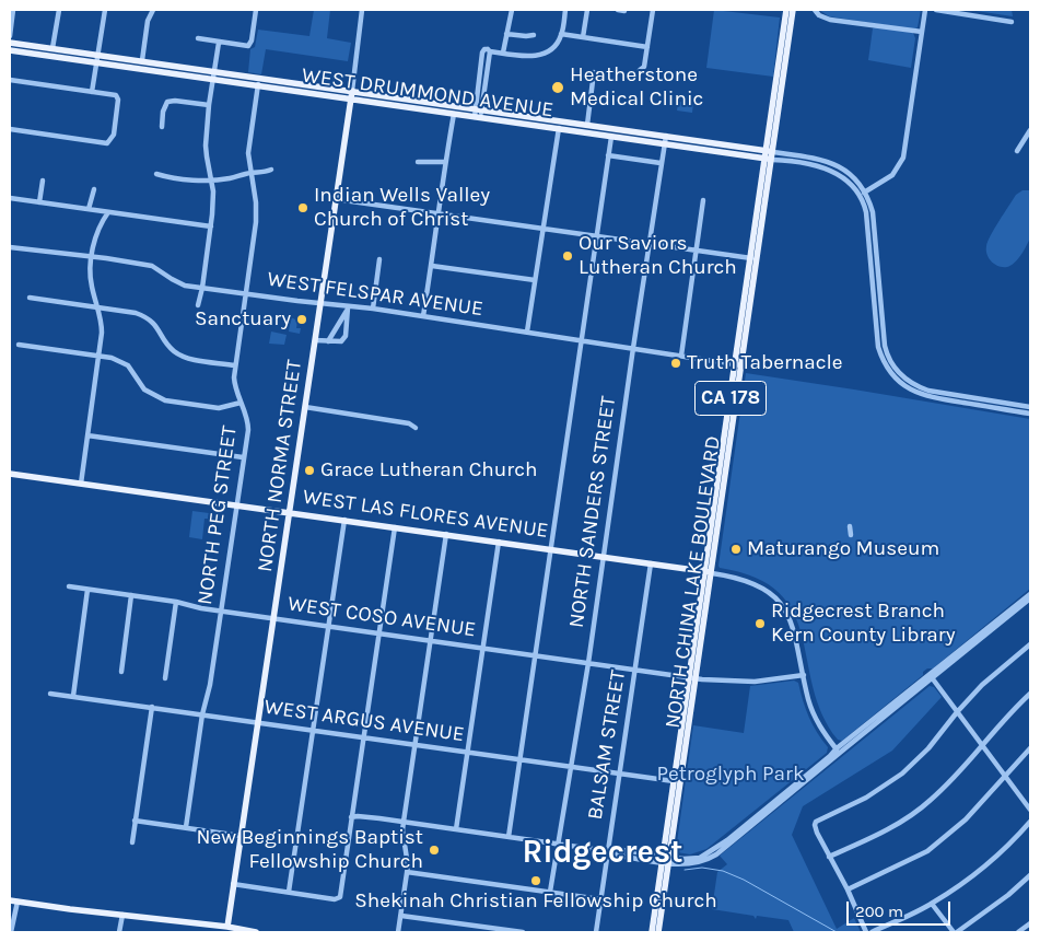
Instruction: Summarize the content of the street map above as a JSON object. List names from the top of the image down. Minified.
{"streets":{"main road":["WEST DRUMMOND AVENUE","CA 178","NORTH NORMA STREET","WEST LAS FLORES AVENUE","NORTH CHINA LAKE BOULEVARD"],"street":["WEST FELSPAR AVENUE","NORTH SANDERS STREET","NORTH PEG STREET","WEST COSO AVENUE","WEST ARGUS AVENUE","BALSAM STREET"]},"crossings":[["WEST DRUMMOND AVENUE","NORTH NORMA STREET"],["WEST DRUMMOND AVENUE","NORTH SANDERS STREET"],["WEST DRUMMOND AVENUE","NORTH PEG STREET"],["WEST DRUMMOND AVENUE","NORTH CHINA LAKE BOULEVARD"],["WEST FELSPAR AVENUE","NORTH NORMA STREET"],["WEST FELSPAR AVENUE","NORTH SANDERS STREET"],["WEST FELSPAR AVENUE","NORTH PEG STREET"],["WEST FELSPAR AVENUE","NORTH CHINA LAKE BOULEVARD"],["NORTH NORMA STREET","WEST LAS FLORES AVENUE"],["NORTH NORMA STREET","WEST COSO AVENUE"],["NORTH NORMA STREET","WEST ARGUS AVENUE"],["NORTH SANDERS STREET","WEST LAS FLORES AVENUE"],["NORTH SANDERS STREET","WEST COSO AVENUE"],["NORTH SANDERS STREET","WEST ARGUS AVENUE"],["WEST LAS FLORES AVENUE","NORTH PEG STREET"],["WEST LAS FLORES AVENUE","NORTH CHINA LAKE BOULEVARD"],["WEST LAS FLORES AVENUE","BALSAM STREET"],["NORTH PEG STREET","WEST COSO AVENUE"],["NORTH PEG STREET","WEST ARGUS AVENUE"],["NORTH CHINA LAKE BOULEVARD","WEST COSO AVENUE"],["NORTH CHINA LAKE BOULEVARD","WEST ARGUS AVENUE"],["WEST COSO AVENUE","BALSAM STREET"],["WEST ARGUS AVENUE","BALSAM STREET"]],"districts":["Ridgecrest"],"parks":["Petroglyph Park"],"places":["Heatherstone Medical Clinic","Indian Wells Valley Church of Christ","Our Saviors Lutheran Church","Sanctuary","Truth Tabernacle","Grace Lutheran Church","Maturango Museum","Ridgecrest Branch Kern County Library","New Beginnings Baptist Fellowship Church","Shekinah Christian Fellowship Church"],"scale_bar":"200 m"}
